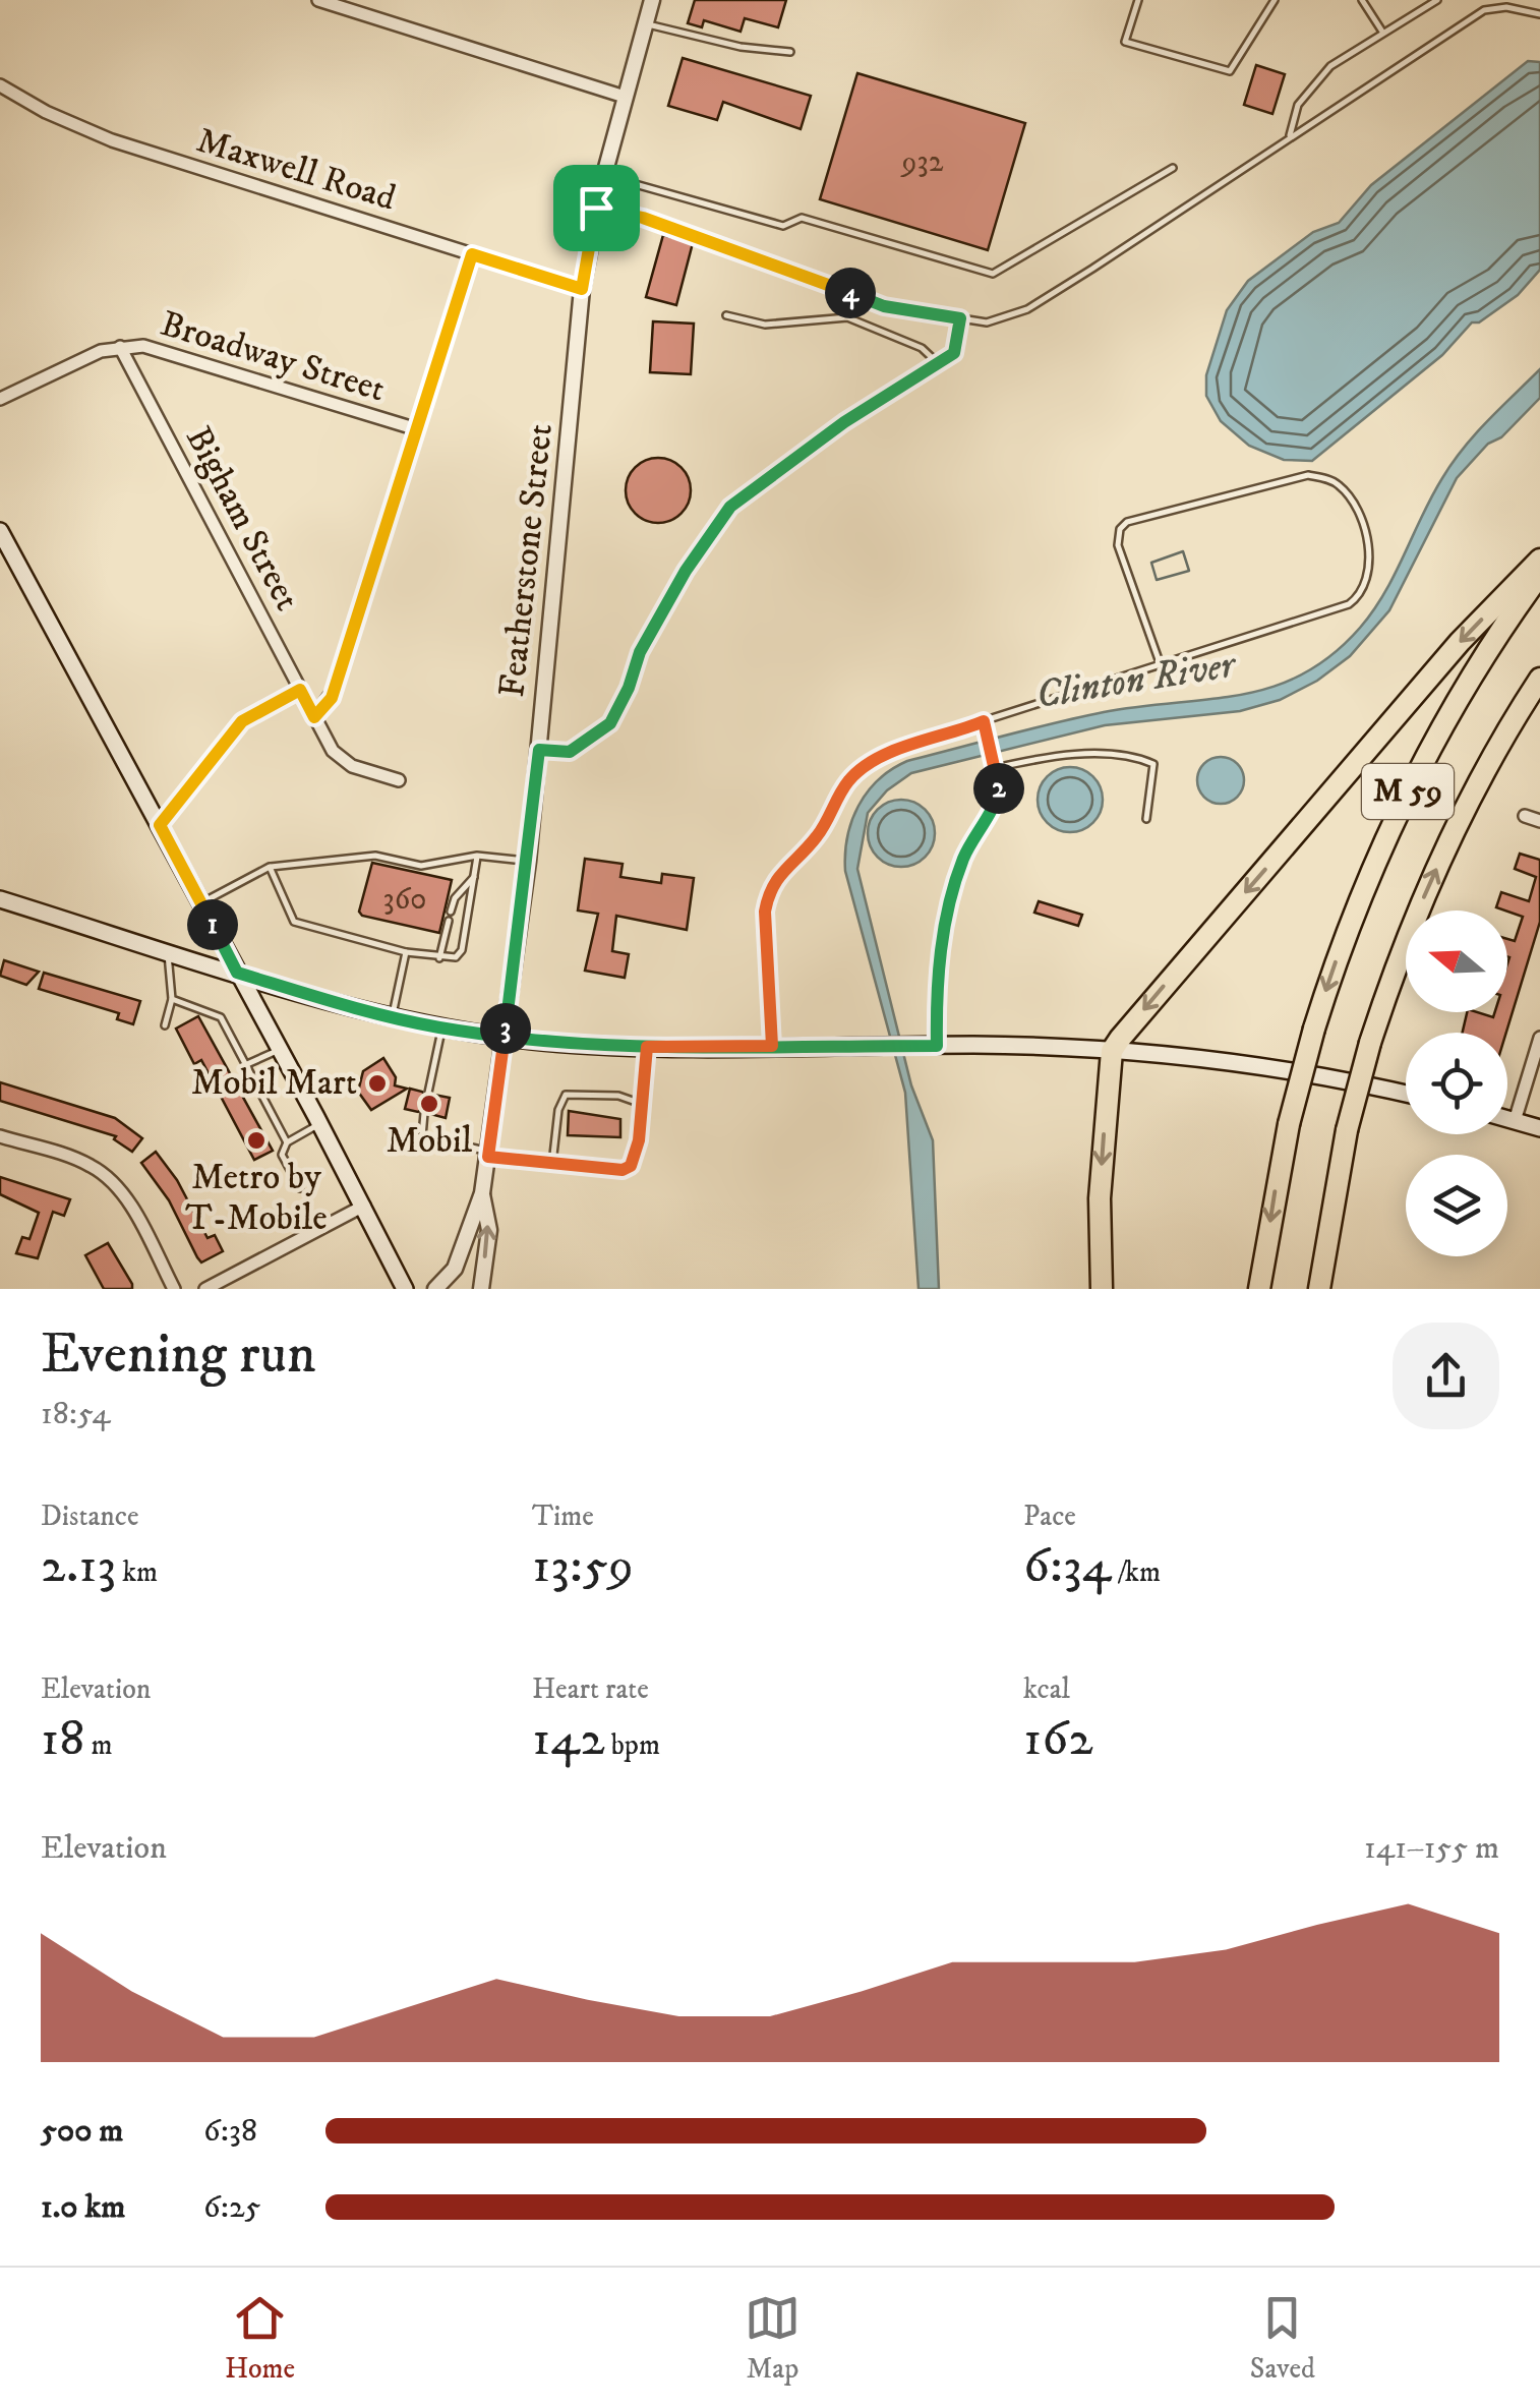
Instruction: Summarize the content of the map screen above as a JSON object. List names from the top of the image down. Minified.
{"streets":{"highway":["M 59"],"street":["Maxwell Road","Broadway Street","Bigham Street","Featherstone Street"]},"crossings":[["Maxwell Road","Featherstone Street"],["Broadway Street","Bigham Street"]],"water":["Clinton River"],"places":["Mobil Mart","Mobil","Metro by T-Mobile"],"house_numbers":["932","360"],"north":"left","page":{"pins":["4","2","1","3"],"heading":["Evening run","18:54"],"stats":[["Distance","2.13 km"],["Time","13:59"],["Pace","6:34 /km"],["Elevation","18 m"],["Heart rate","142 bpm"],["kcal","162"]],"chart":["Elevation","141–155 m"],"list":[{"name":"500 m","note":"6:38"},{"name":"1.0 km","note":"6:25"}],"tabs":["Home","Map","Saved"]}}
